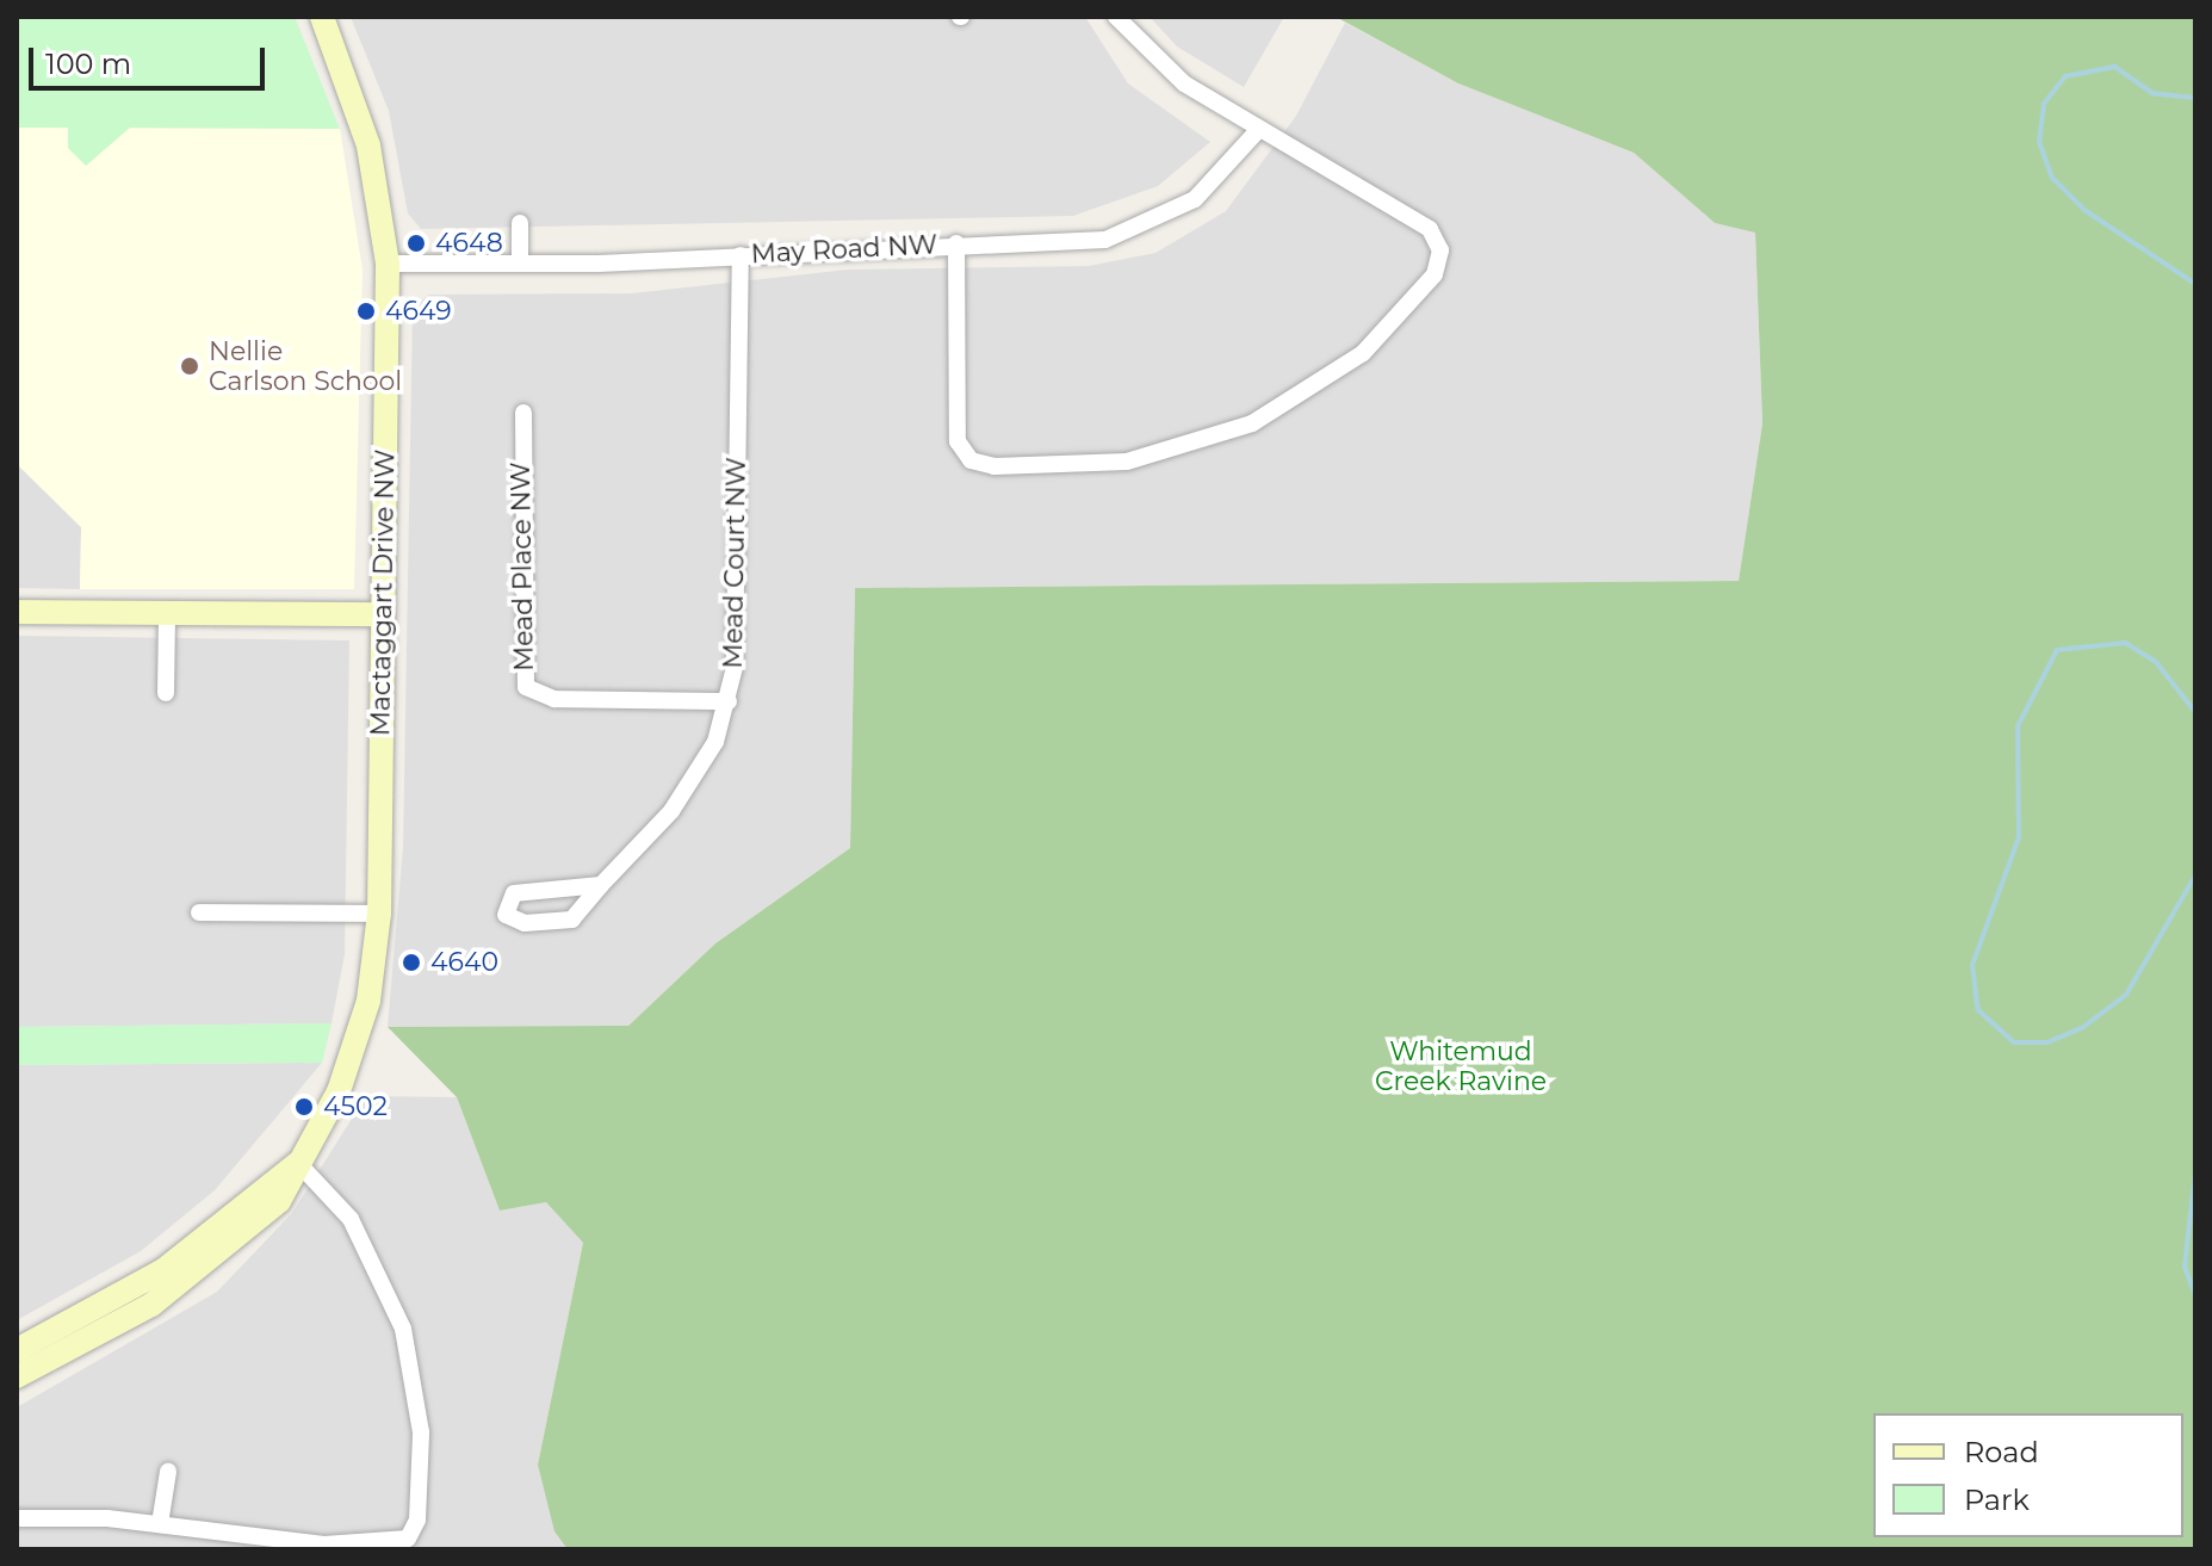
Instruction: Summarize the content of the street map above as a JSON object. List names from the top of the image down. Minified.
{"streets":{"street":["May Road NW","Mead Court NW","Mead Place NW","Mactaggart Drive NW"]},"crossings":[["May Road NW","Mead Court NW"],["May Road NW","Mactaggart Drive NW"],["Mead Court NW","Mead Place NW"]],"parks":["Whitemud Creek Ravine"],"places":["4648","4649","Nellie Carlson School","4640","4502"],"legend":["Road","Park"],"scale_bar":"100 m"}
